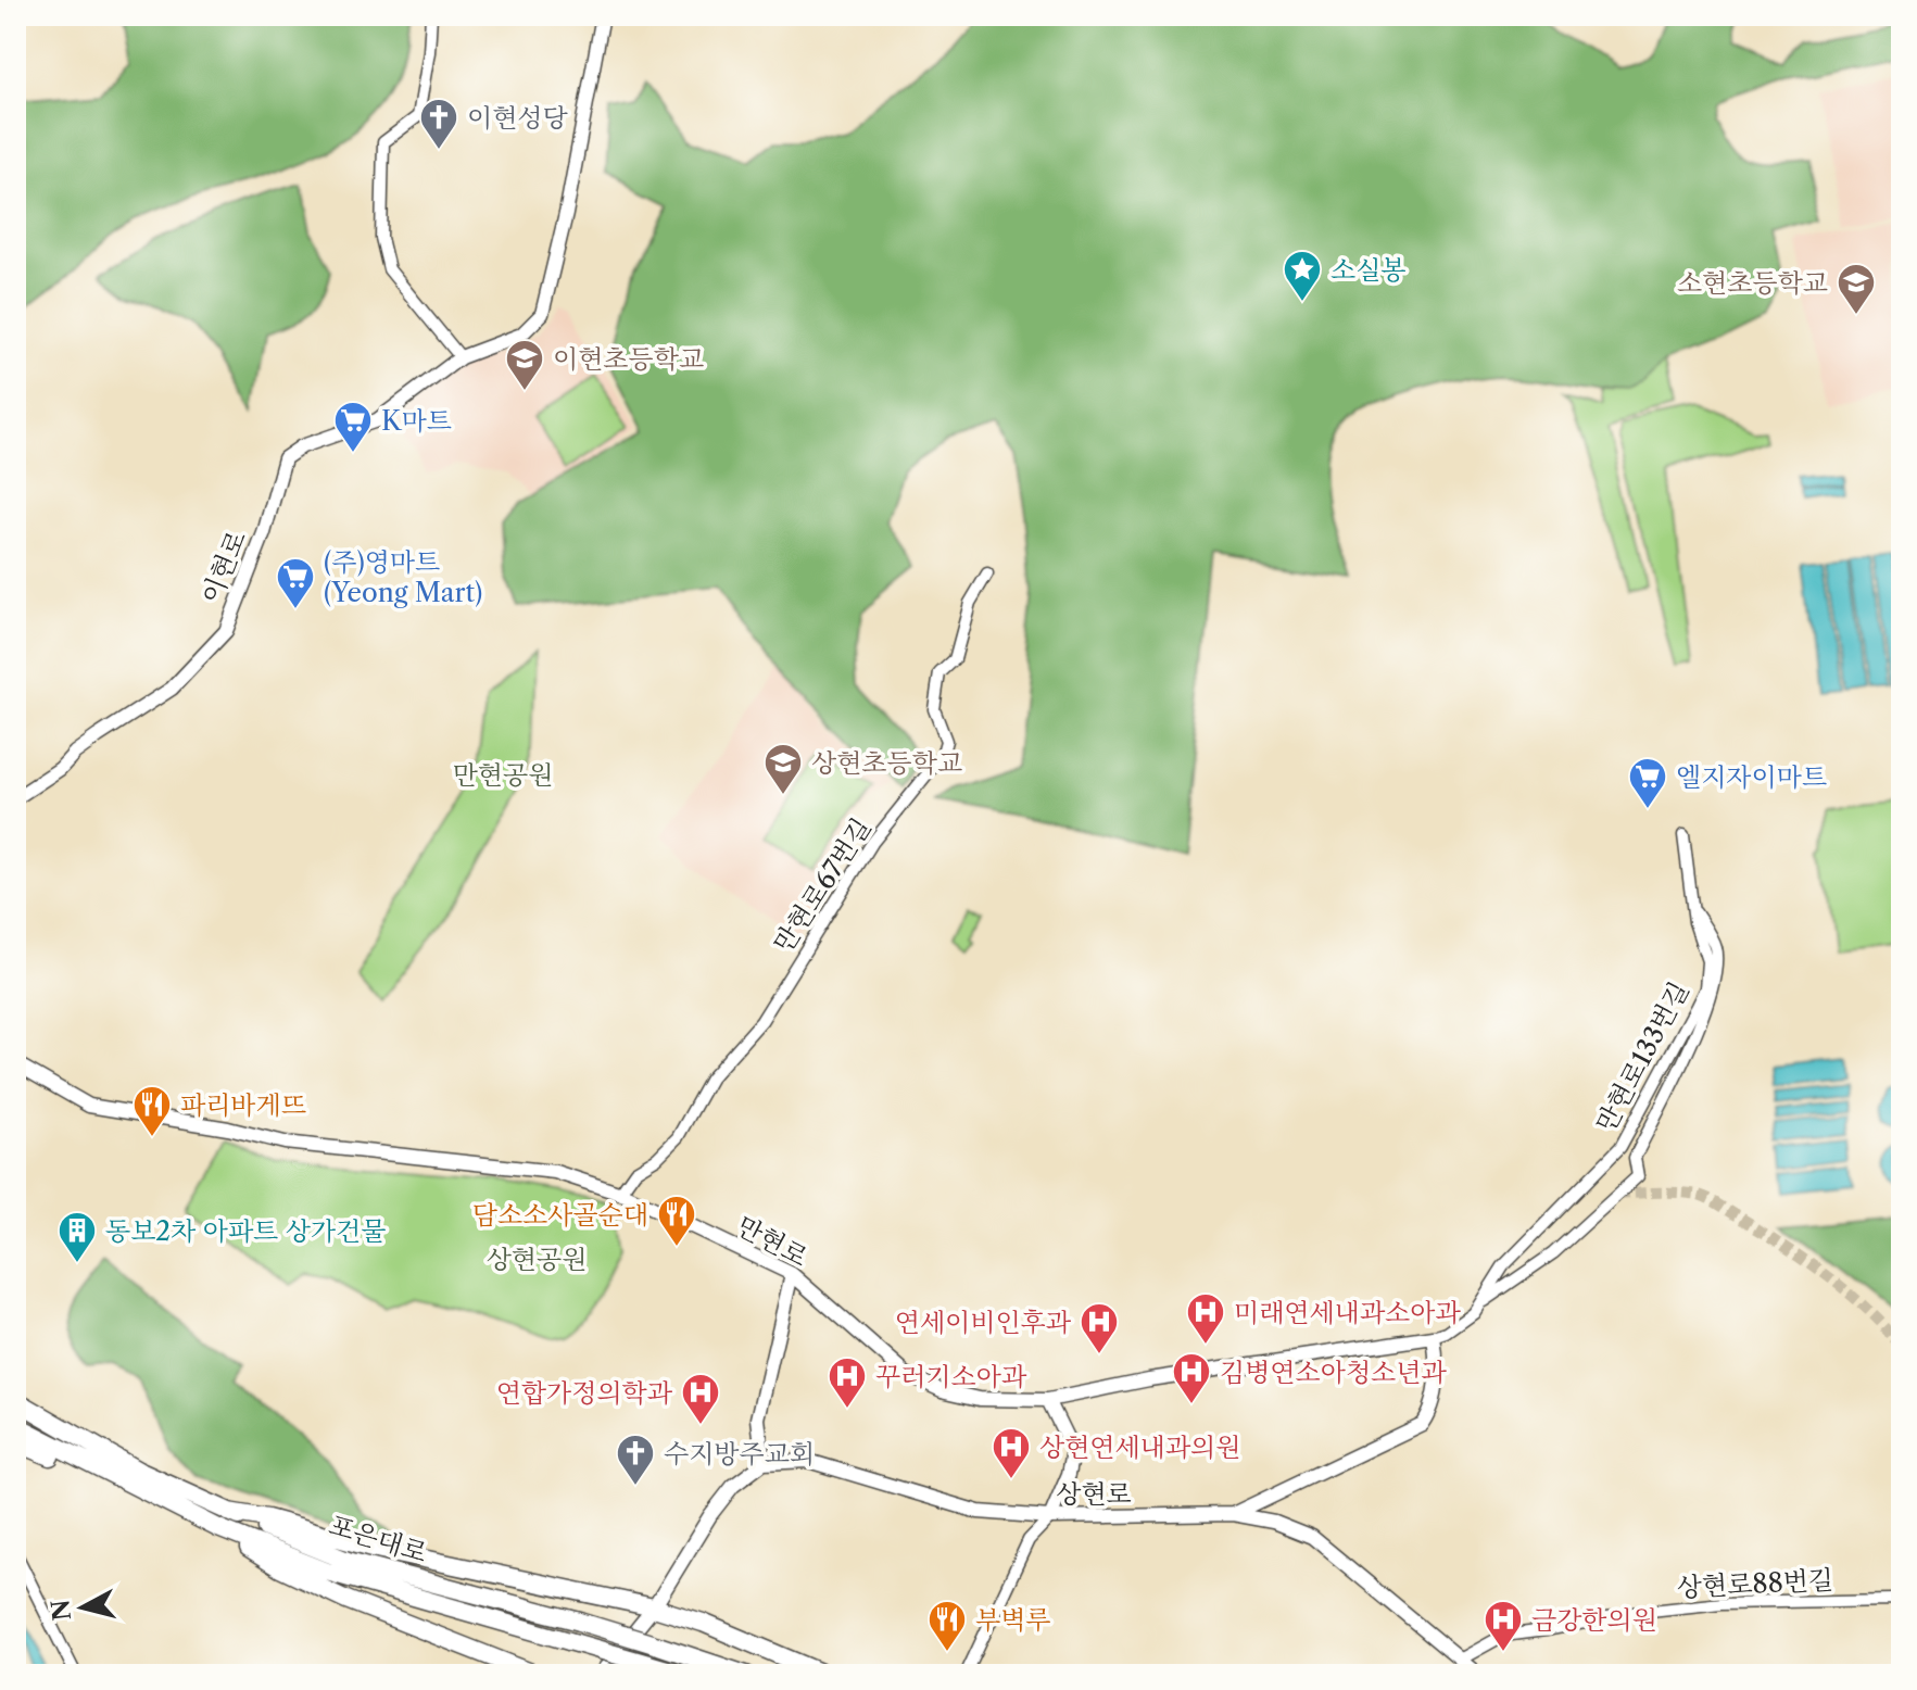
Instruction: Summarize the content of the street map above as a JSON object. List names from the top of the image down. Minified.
{"streets":{"main road":["포은대로"],"street":["이현로","만현로67번길","만현로133번길","만현로","상현로","상현로88번길"]},"crossings":[["만현로67번길","만현로"],["만현로133번길","만현로"],["상현로","상현로88번길"]],"parks":["만현공원","상현공원"],"places":{"church":["이현성당","수지방주교회"],"place":["소실봉"],"school or university":["소현초등학교","이현초등학교","상현초등학교"],"supermarket":["K마트","(주)영마트 (Yeong Mart)","엘지자이마트"],"restaurant":["파리바게뜨","담소소사골순대","부벽루"],"building":["동보2차 아파트 상가건물"],"hospital":["미래연세내과소아과","연세이비인후과","김병연소아청소년과","꾸러기소아과","연합가정의학과","상현연세내과의원","금강한의원"]},"north":"left"}
